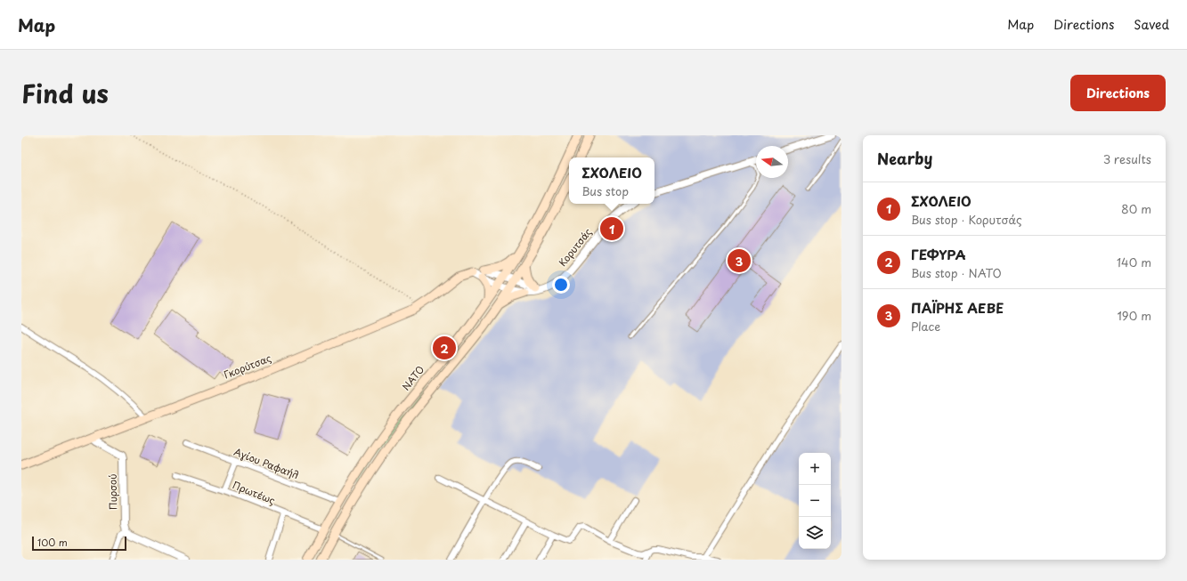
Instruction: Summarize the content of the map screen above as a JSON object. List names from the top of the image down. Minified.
{"streets":{"main road":["Γκορύτσας","ΝΑΤΟ"],"street":["Κορυτσάς","Αγίου Ραφαήλ","Πυρσού","Πρωτέως"]},"crossings":[["Γκορύτσας","Πυρσού"],["ΝΑΤΟ","Αγίου Ραφαήλ"],["ΝΑΤΟ","Πρωτέως"]],"scale_bar":"100 m","north":"left","page":{"header":"Map","nav":["Map","Directions","Saved"],"title":"Find us","buttons":"Directions","heading":["Nearby","3 results"],"popup":["ΣΧΟΛΕΙΟ","Bus stop"],"list":[{"mark":"1","name":"ΣΧΟΛΕΙΟ","note":"Bus stop · Κορυτσάς","value":"80 m"},{"mark":"2","name":"ΓΕΦΥΡΑ","note":"Bus stop · ΝΑΤΟ","value":"140 m"},{"mark":"3","name":"ΠΑΪΡΗΣ ΑΕΒΕ","note":"Place","value":"190 m"}],"pins":["1","3","2"],"map_buttons":["+","−"],"scale":"100 m"}}
